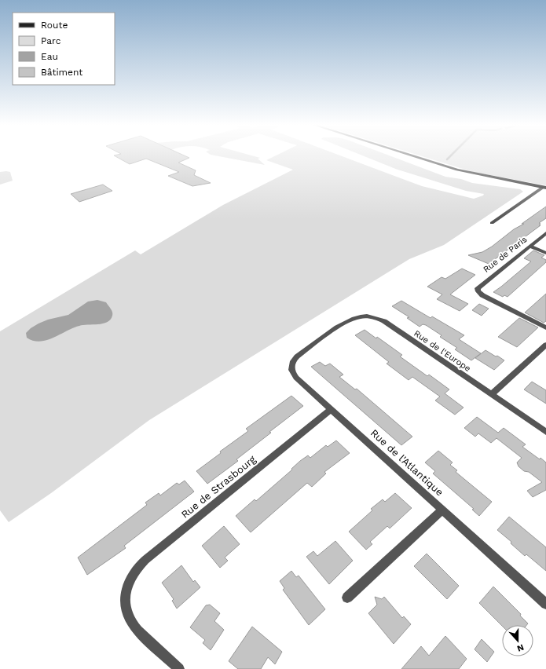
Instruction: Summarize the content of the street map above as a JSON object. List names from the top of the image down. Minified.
{"streets":{"street":["Rue de Paris","Rue de l'Europe","Rue de l'Atlantique","Rue de Strasbourg"]},"crossings":[["Rue de l'Europe","Rue de l'Atlantique"],["Rue de l'Atlantique","Rue de Strasbourg"]],"legend":["Route","Parc","Eau","Bâtiment"],"north":"bottom"}
